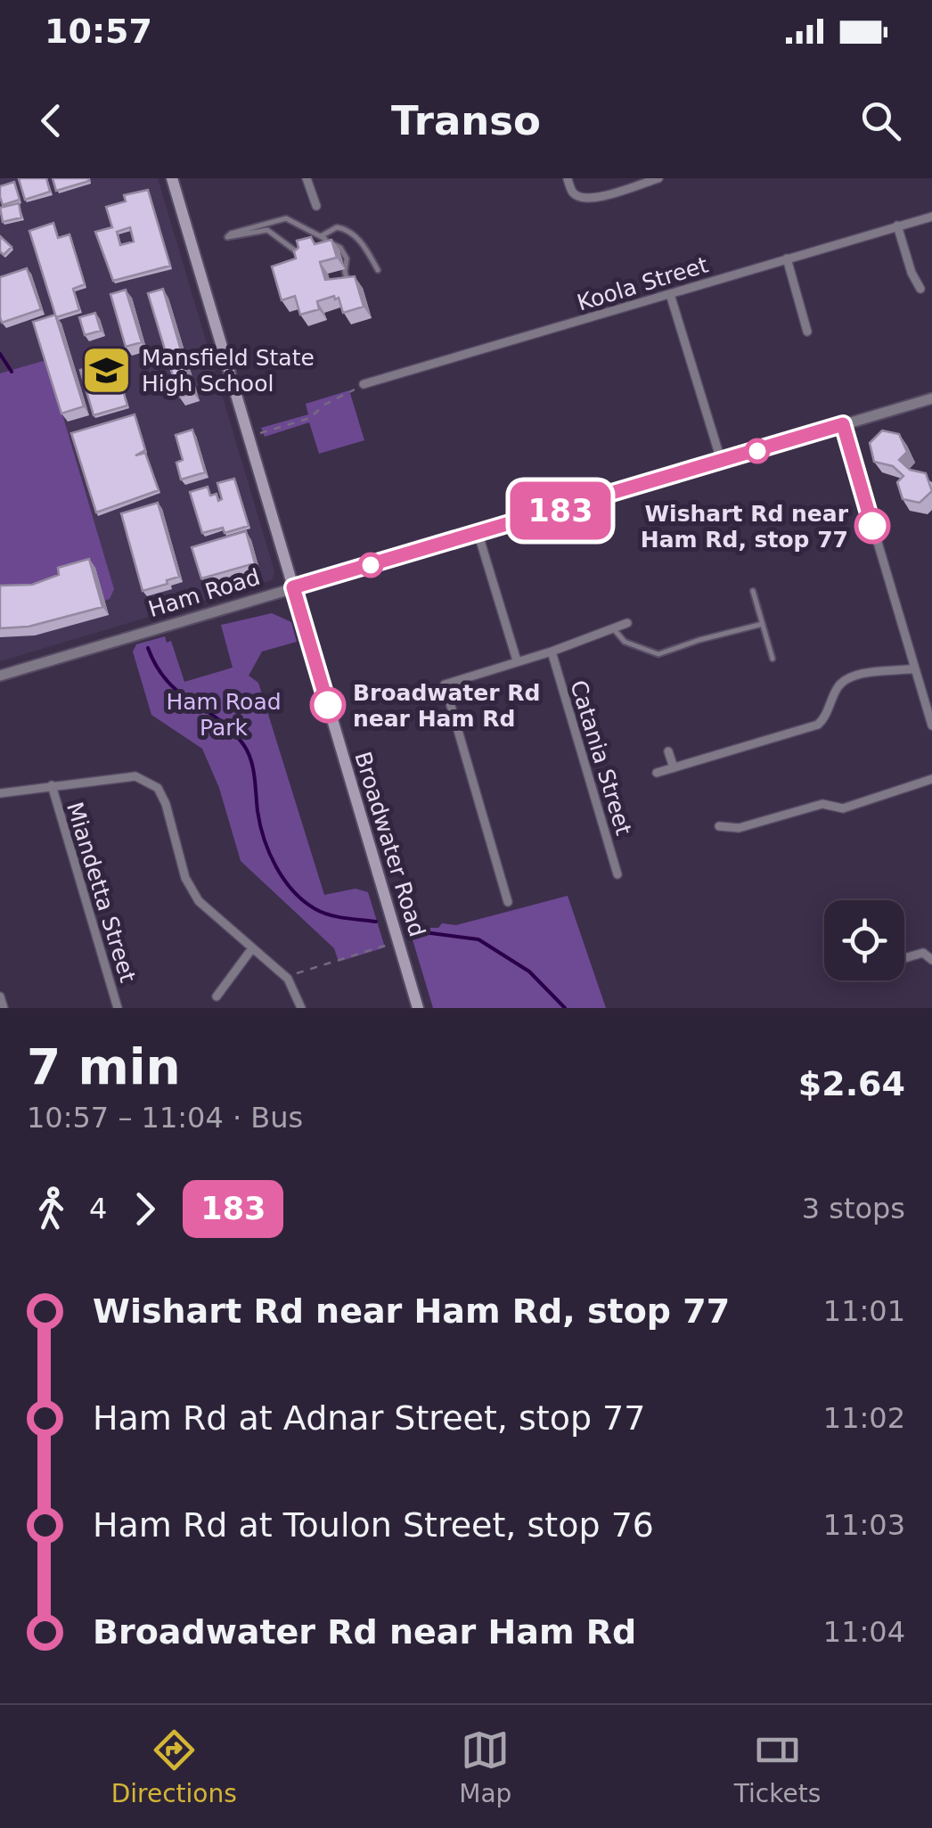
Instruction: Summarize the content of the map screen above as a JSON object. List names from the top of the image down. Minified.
{"streets":{"main road":["Broadwater Road"],"street":["Koola Street","Ham Road","Catania Street","Miandetta Street"]},"crossings":[["Ham Road","Broadwater Road"]],"parks":["Ham Road Park"],"places":{"school or university":["Mansfield State High School"],"other":["Wishart Rd near Ham Rd, stop 77","Broadwater Rd near Ham Rd"]},"lines":["bus line 183"],"page":{"status":"10:57","header":"Transo","on_map":"183","heading":["7 min","10:57 – 11:04 · Bus","$2.64"],"legs":["4","183","3 stops"],"list":[{"name":"Wishart Rd near Ham Rd, stop 77","value":"11:01"},{"name":"Ham Rd at Adnar Street, stop 77","value":"11:02"},{"name":"Ham Rd at Toulon Street, stop 76","value":"11:03"},{"name":"Broadwater Rd near Ham Rd","value":"11:04"}],"tabs":["Directions","Map","Tickets"]}}
